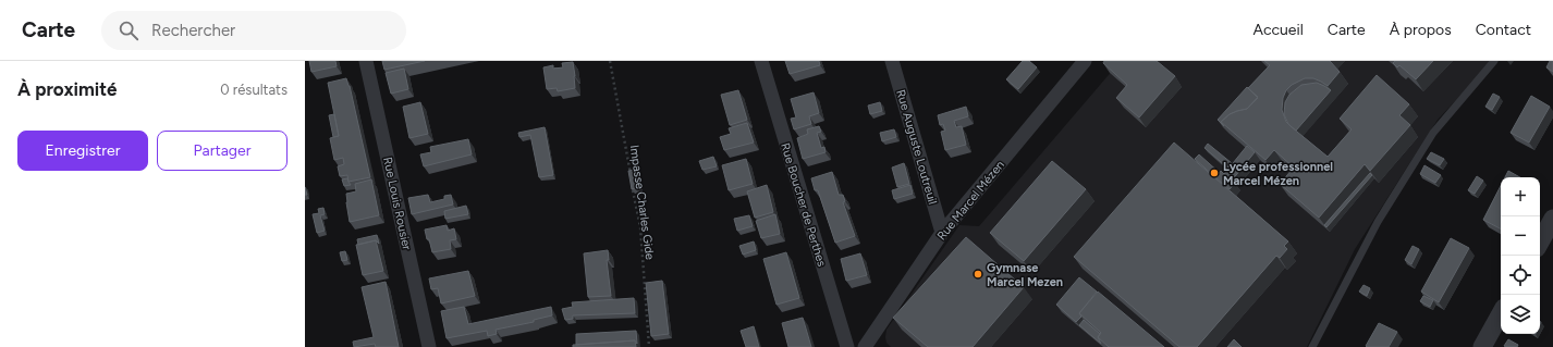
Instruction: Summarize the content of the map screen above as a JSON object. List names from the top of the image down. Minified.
{"streets":{"street":["Rue Auguste Loutreuil","Rue Marcel Mézen","Rue Louis Rousier","Rue Boucher de Perthes"],"path":["Impasse Charles Gide"]},"crossings":[["Rue Auguste Loutreuil","Rue Marcel Mézen"]],"places":["Lycée professionnel Marcel Mézen","Gymnase Marcel Mezen"],"page":{"header":"Carte","search":"Rechercher","nav":["Accueil","Carte","À propos","Contact"],"heading":["À proximité","0 résultats"],"buttons":["Enregistrer","Partager"],"map_buttons":["+","−"]}}
